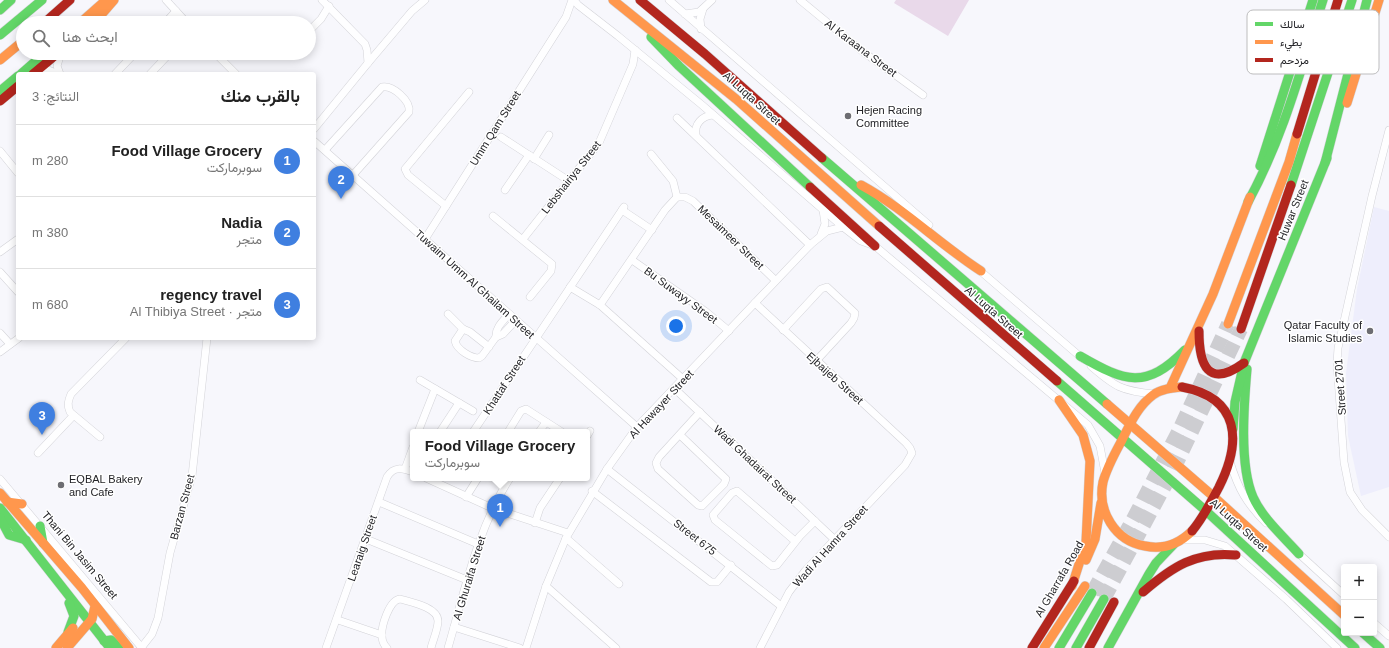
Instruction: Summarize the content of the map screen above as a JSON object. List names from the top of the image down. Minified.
{"streets":{"main road":["Al Luqta Street","Huwar Street","Thani Bin Jasim Street","Al Gharrafa Road"],"street":["Al Karaana Street","Umm Qam Street","Lebshairiya Street","Mesaimeer Street","Tuwaim Umm Al Ghailam Street","Bu Suwayy Street","Ejbaijeb Street","Khattaf Street","Street 2701","Al Hawayer Street","Wadi Ghadairat Street","Barzan Street","Street 675","Wadi Al Hamra Street","Learaig Street","Al Ghuraifa Street"]},"crossings":[["Al Luqta Street","Huwar Street"],["Al Luqta Street","Al Gharrafa Road"],["Umm Qam Street","Tuwaim Umm Al Ghailam Street"],["Mesaimeer Street","Al Hawayer Street"],["Tuwaim Umm Al Ghailam Street","Khattaf Street"],["Tuwaim Umm Al Ghailam Street","Al Hawayer Street"],["Bu Suwayy Street","Al Hawayer Street"],["Ejbaijeb Street","Al Hawayer Street"],["Ejbaijeb Street","Wadi Al Hamra Street"],["Al Hawayer Street","Wadi Ghadairat Street"],["Al Hawayer Street","Street 675"],["Wadi Ghadairat Street","Wadi Al Hamra Street"],["Barzan Street","Thani Bin Jasim Street"],["Street 675","Wadi Al Hamra Street"]],"places":["Hejen Racing Committee","Qatar Faculty of Islamic Studies","EQBAL Bakery and Cafe"],"legend":["سالك","بطيء","مزدحم"],"page":{"search":"ابحث هنا","heading":["بالقرب منك","النتائج: 3"],"list":[{"mark":"1","name":"Food Village Grocery","note":"سوبرماركت","value":"280 m"},{"mark":"2","name":"Nadia","note":"متجر","value":"380 m"},{"mark":"3","name":"regency travel","note":"متجر · Al Thibiya Street","value":"680 m"}],"pins":["2","3","1"],"popup":["Food Village Grocery","سوبرماركت"],"map_buttons":["+","−"]}}
